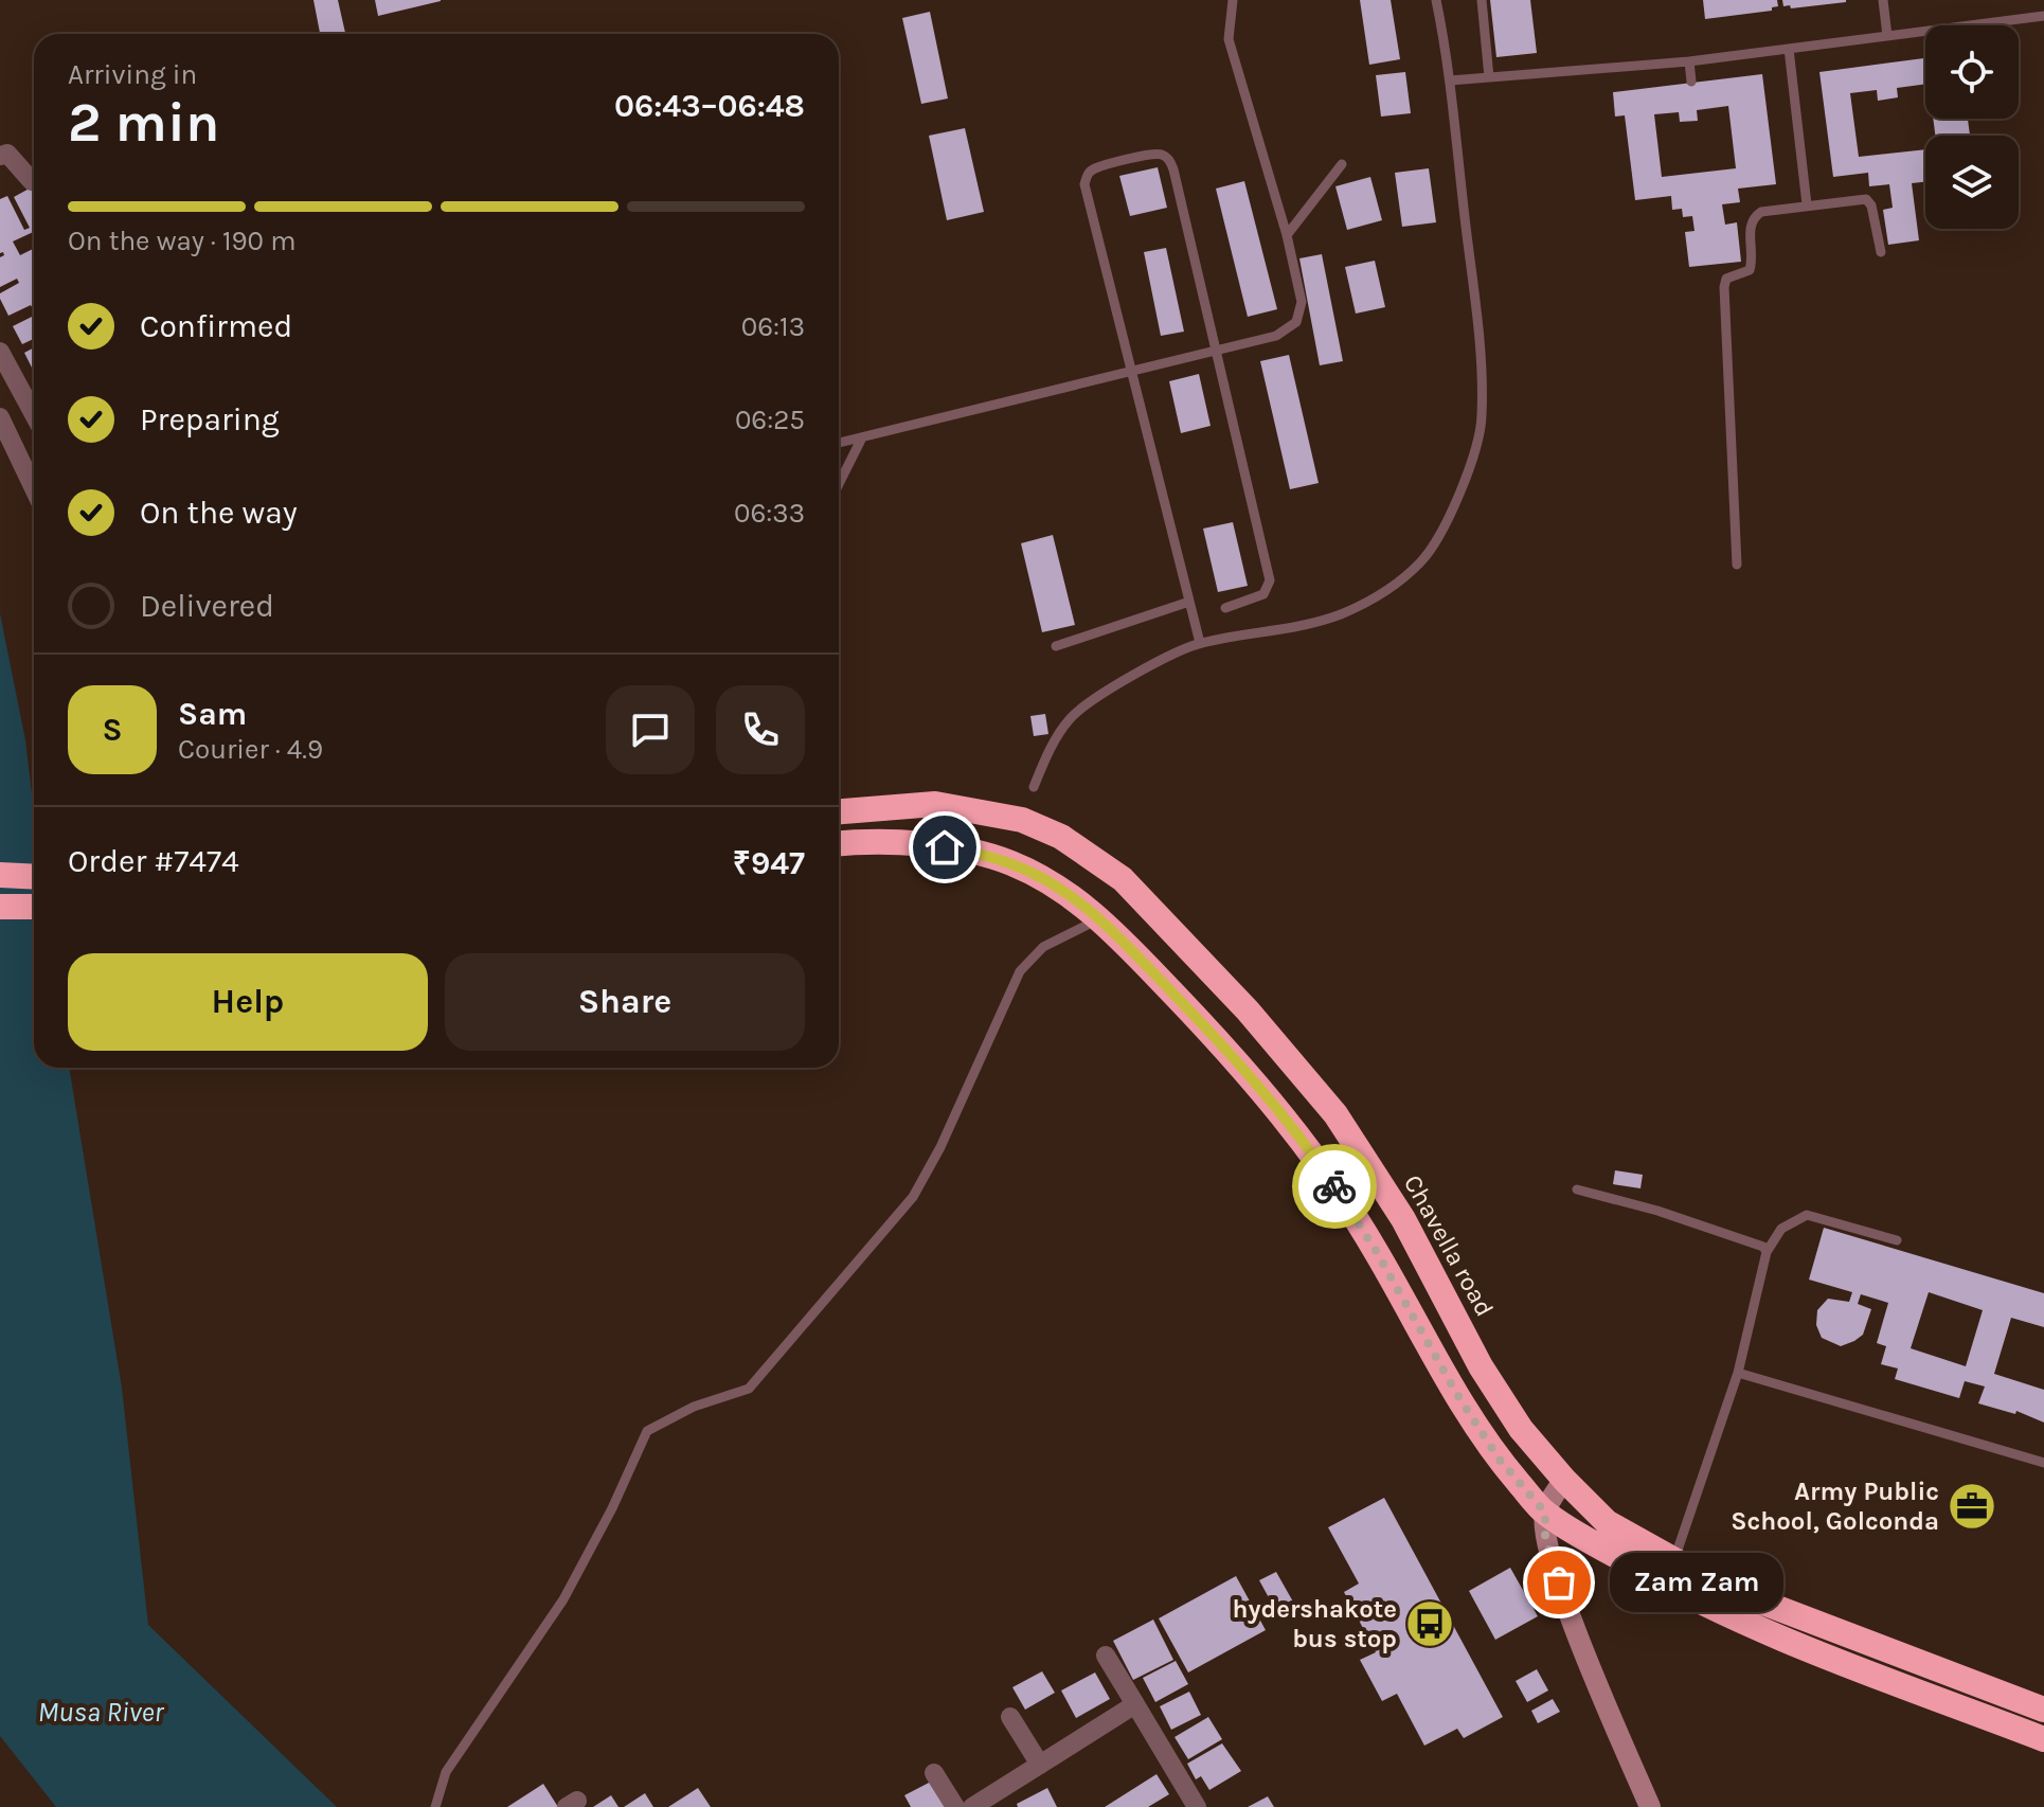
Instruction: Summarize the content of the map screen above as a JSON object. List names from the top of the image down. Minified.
{"streets":{"highway":["Chavella road"]},"water":["Musa River"],"places":{"office":["Army Public School, Golconda"],"other":["Zam Zam"],"bus stop":["hydershakote bus stop"]},"page":{"heading":["2 min","Arriving in","06:43–06:48"],"panel":["Sam","Courier · 4.9","Order #7474","₹947"],"bar":"On the way · 190 m","list":[["Confirmed","06:13"],["Preparing","06:25"],["On the way","06:33"],"Delivered"],"round":"S","buttons":["Help","Share"],"bubble":"Zam Zam"}}
